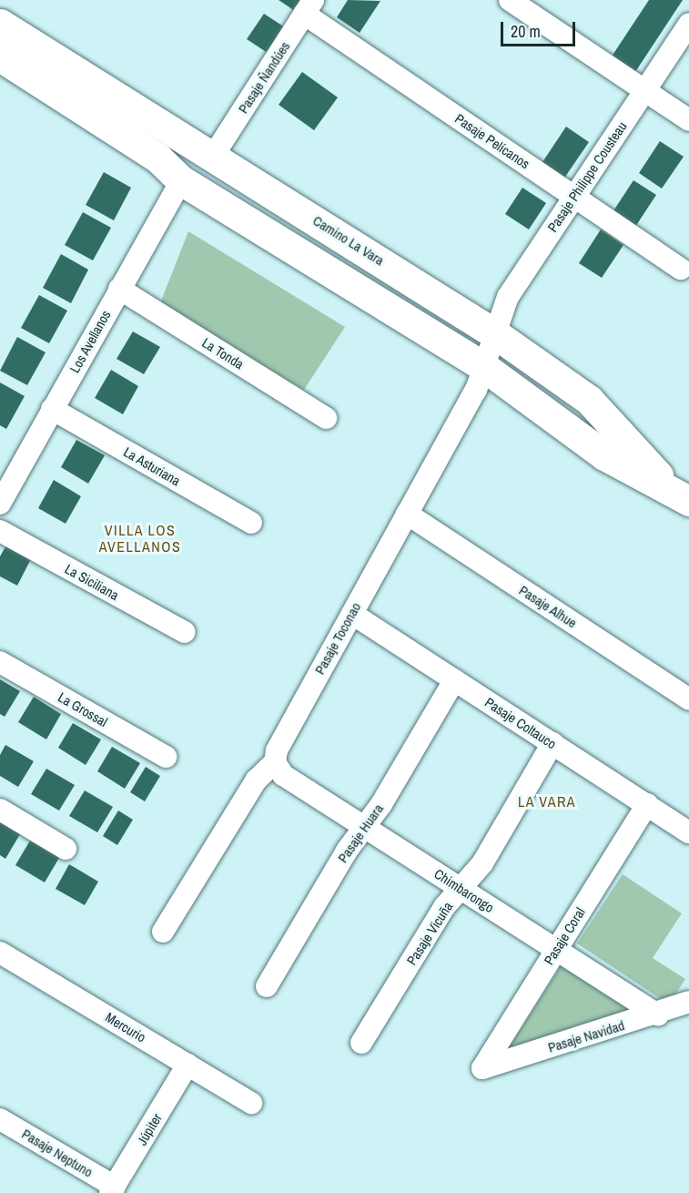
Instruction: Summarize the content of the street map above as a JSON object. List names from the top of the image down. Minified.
{"streets":{"street":["Pasaje Ñandúes","Pasaje Pelícanos","Pasaje Philippe Cousteau","Camino La Vara","Los Avellanos","La Tonda","La Asturiana","La Siciliana","Pasaje Alhue","Pasaje Toconao","La Grossal","Pasaje Coltauco","Pasaje Huara","Chimbarongo","Pasaje Vicuña","Pasaje Coral","Mercurio","Pasaje Navidad","Júpiter","Pasaje Neptuno"]},"crossings":[["Pasaje Ñandúes","Pasaje Pelícanos"],["Pasaje Ñandúes","Camino La Vara"],["Pasaje Pelícanos","Pasaje Philippe Cousteau"],["Pasaje Philippe Cousteau","Camino La Vara"],["Pasaje Philippe Cousteau","Pasaje Toconao"],["Camino La Vara","Los Avellanos"],["Camino La Vara","Pasaje Toconao"],["Los Avellanos","La Tonda"],["Los Avellanos","La Asturiana"],["Pasaje Alhue","Pasaje Toconao"],["Pasaje Toconao","Pasaje Coltauco"],["Pasaje Toconao","Chimbarongo"],["Pasaje Coltauco","Pasaje Huara"],["Pasaje Coltauco","Pasaje Vicuña"],["Pasaje Coltauco","Pasaje Coral"],["Pasaje Huara","Chimbarongo"],["Chimbarongo","Pasaje Vicuña"],["Chimbarongo","Pasaje Coral"],["Chimbarongo","Pasaje Navidad"],["Pasaje Coral","Pasaje Navidad"],["Mercurio","Júpiter"],["Júpiter","Pasaje Neptuno"]],"districts":["VILLA LOS AVELLANOS","LA VARA"],"scale_bar":"20 m"}
